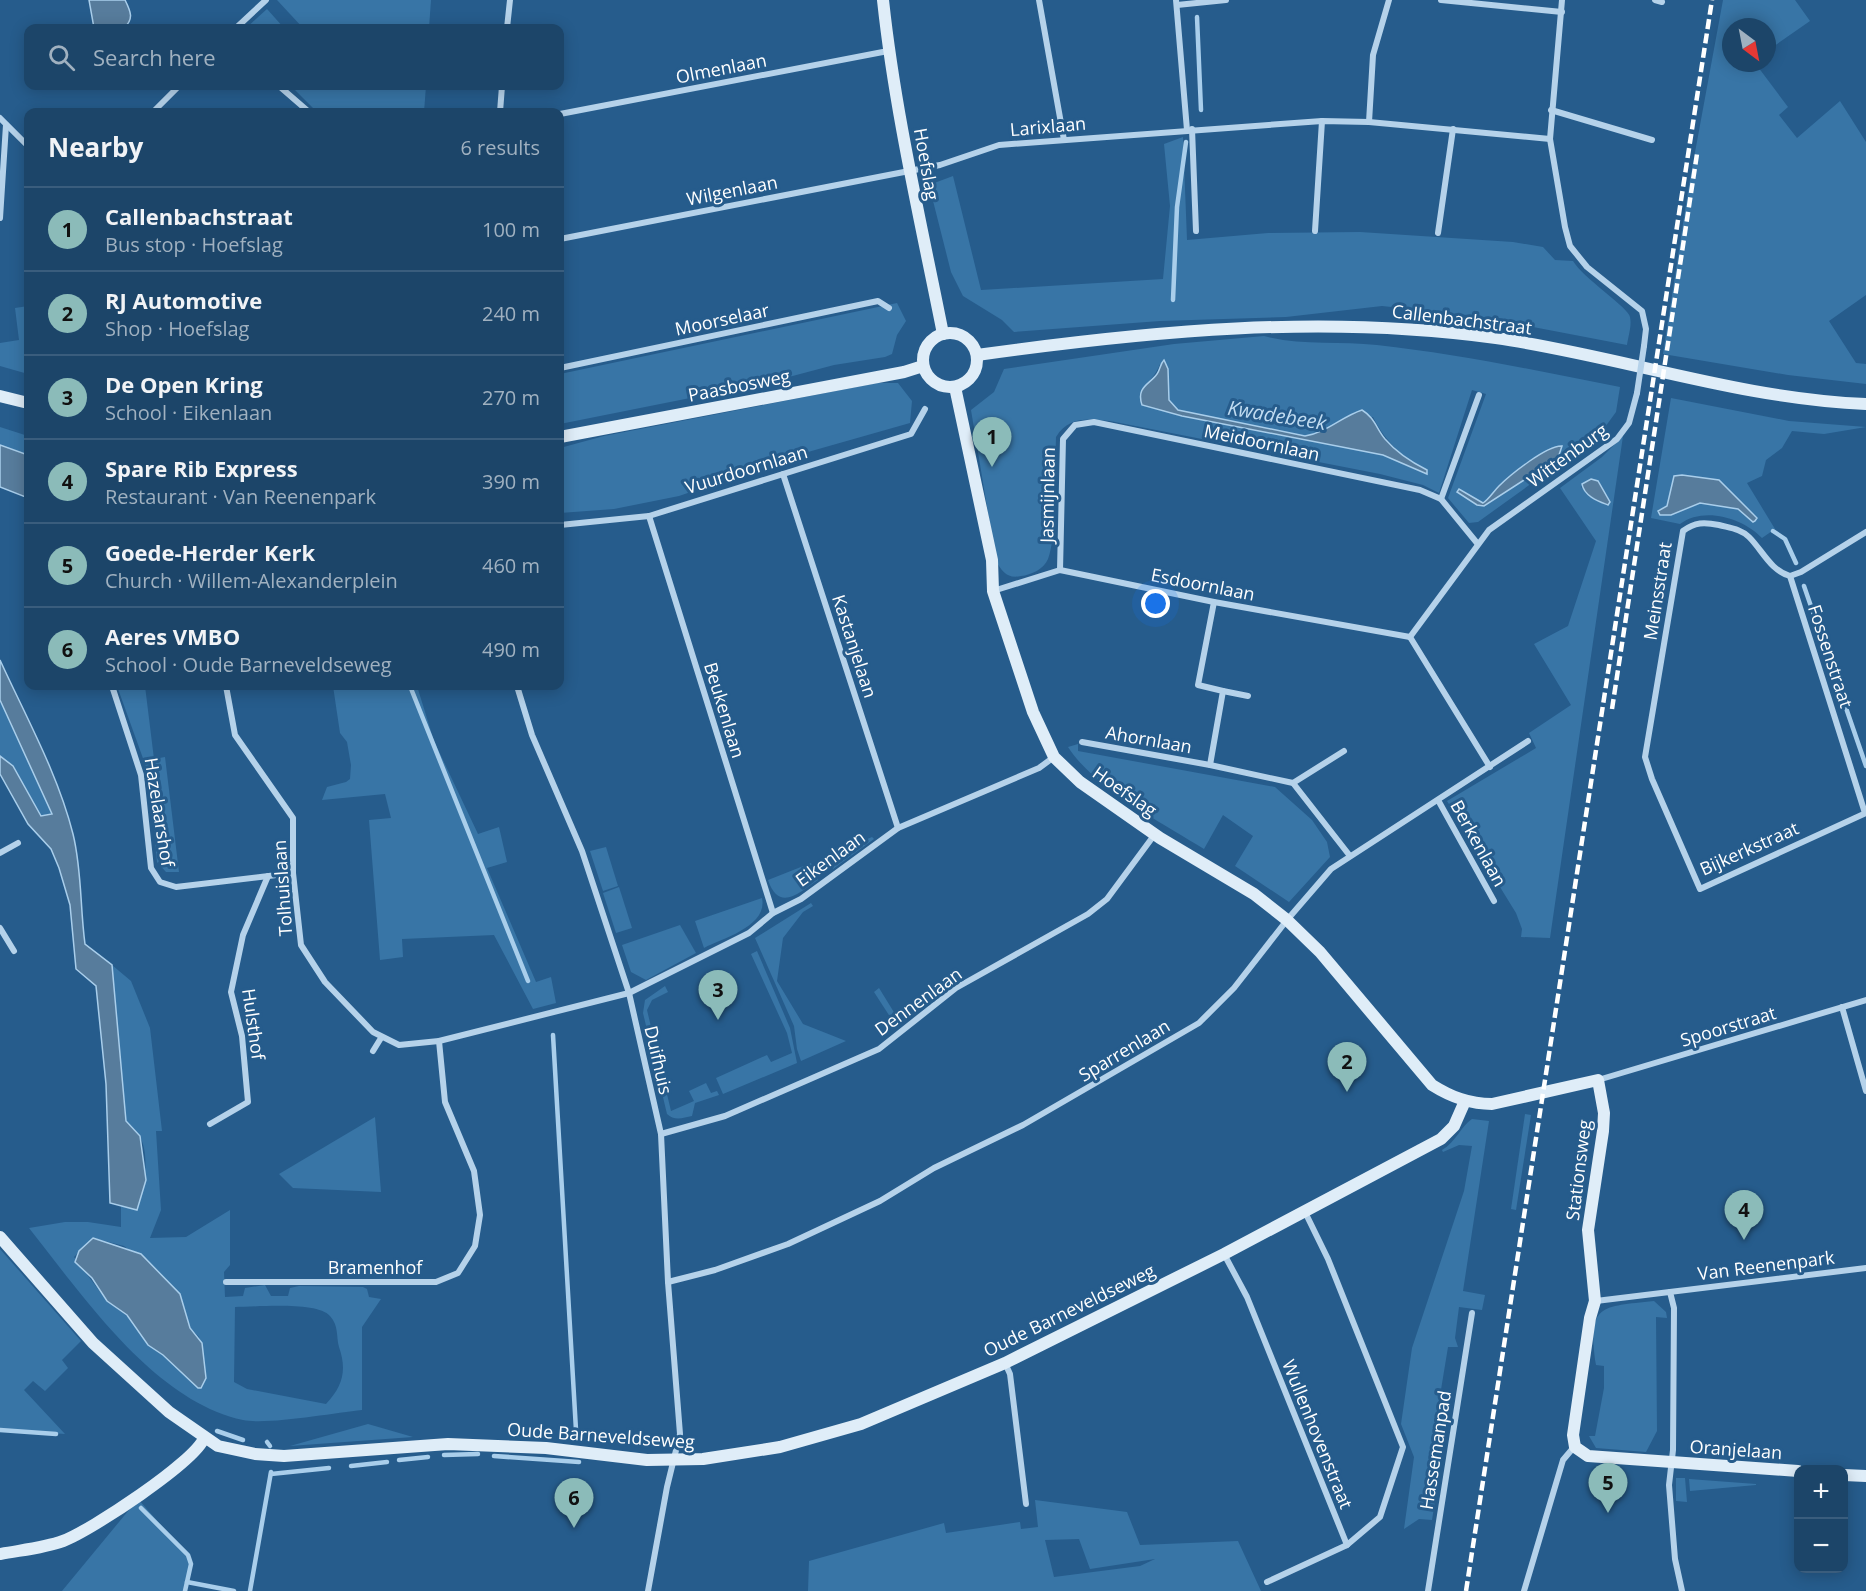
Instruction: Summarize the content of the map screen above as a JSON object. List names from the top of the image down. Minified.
{"streets":{"street":["Olmenlaan","Larixlaan","Hoefslag","Wilgenlaan","Moorselaar","Callenbachstraat","Paasbosweg","Meidoornlaan","Wittenburg","Vuurdoornlaan","Jasmijnlaan","Esdoornlaan","Meinsstraat","Kastanjelaan","Fossenstraat","Beukenlaan","Ahornlaan","Hazelaarshof","Berkenlaan","Bijkerkstraat","Eikenlaan","Tolhuislaan","Dennenlaan","Hulsthof","Spoorstraat","Sparrenlaan","Duifhuis","Stationsweg","Van Reenenpark","Bramenhof","Oude Barneveldseweg","Wullenhovenstraat","Oranjelaan","Hassemanpad"]},"crossings":[["Olmenlaan","Hoefslag"],["Larixlaan","Hoefslag"],["Larixlaan","Wilgenlaan"],["Larixlaan","Wittenburg"],["Hoefslag","Wilgenlaan"],["Hoefslag","Callenbachstraat"],["Hoefslag","Paasbosweg"],["Hoefslag","Esdoornlaan"],["Hoefslag","Eikenlaan"],["Hoefslag","Dennenlaan"],["Hoefslag","Sparrenlaan"],["Hoefslag","Oude Barneveldseweg"],["Callenbachstraat","Paasbosweg"],["Meidoornlaan","Jasmijnlaan"],["Wittenburg","Esdoornlaan"],["Vuurdoornlaan","Kastanjelaan"],["Vuurdoornlaan","Beukenlaan"],["Jasmijnlaan","Esdoornlaan"],["Meinsstraat","Fossenstraat"],["Meinsstraat","Bijkerkstraat"],["Kastanjelaan","Eikenlaan"],["Fossenstraat","Bijkerkstraat"],["Beukenlaan","Eikenlaan"],["Hazelaarshof","Tolhuislaan"],["Hazelaarshof","Hulsthof"],["Berkenlaan","Sparrenlaan"],["Eikenlaan","Duifhuis"],["Dennenlaan","Duifhuis"],["Spoorstraat","Stationsweg"],["Sparrenlaan","Duifhuis"],["Duifhuis","Oude Barneveldseweg"],["Stationsweg","Van Reenenpark"],["Oude Barneveldseweg","Wullenhovenstraat"]],"water":["Kwadebeek"],"north":"bottom right","page":{"search":"Search here","heading":["Nearby","6 results"],"list":[{"mark":"1","name":"Callenbachstraat","note":"Bus stop · Hoefslag","value":"100 m"},{"mark":"2","name":"RJ Automotive","note":"Shop · Hoefslag","value":"240 m"},{"mark":"3","name":"De Open Kring","note":"School · Eikenlaan","value":"270 m"},{"mark":"4","name":"Spare Rib Express","note":"Restaurant · Van Reenenpark","value":"390 m"},{"mark":"5","name":"Goede-Herder Kerk","note":"Church · Willem-Alexanderplein","value":"460 m"},{"mark":"6","name":"Aeres VMBO","note":"School · Oude Barneveldseweg","value":"490 m"}],"pins":["1","3","2","4","5","6"],"map_buttons":["+","−"]}}
